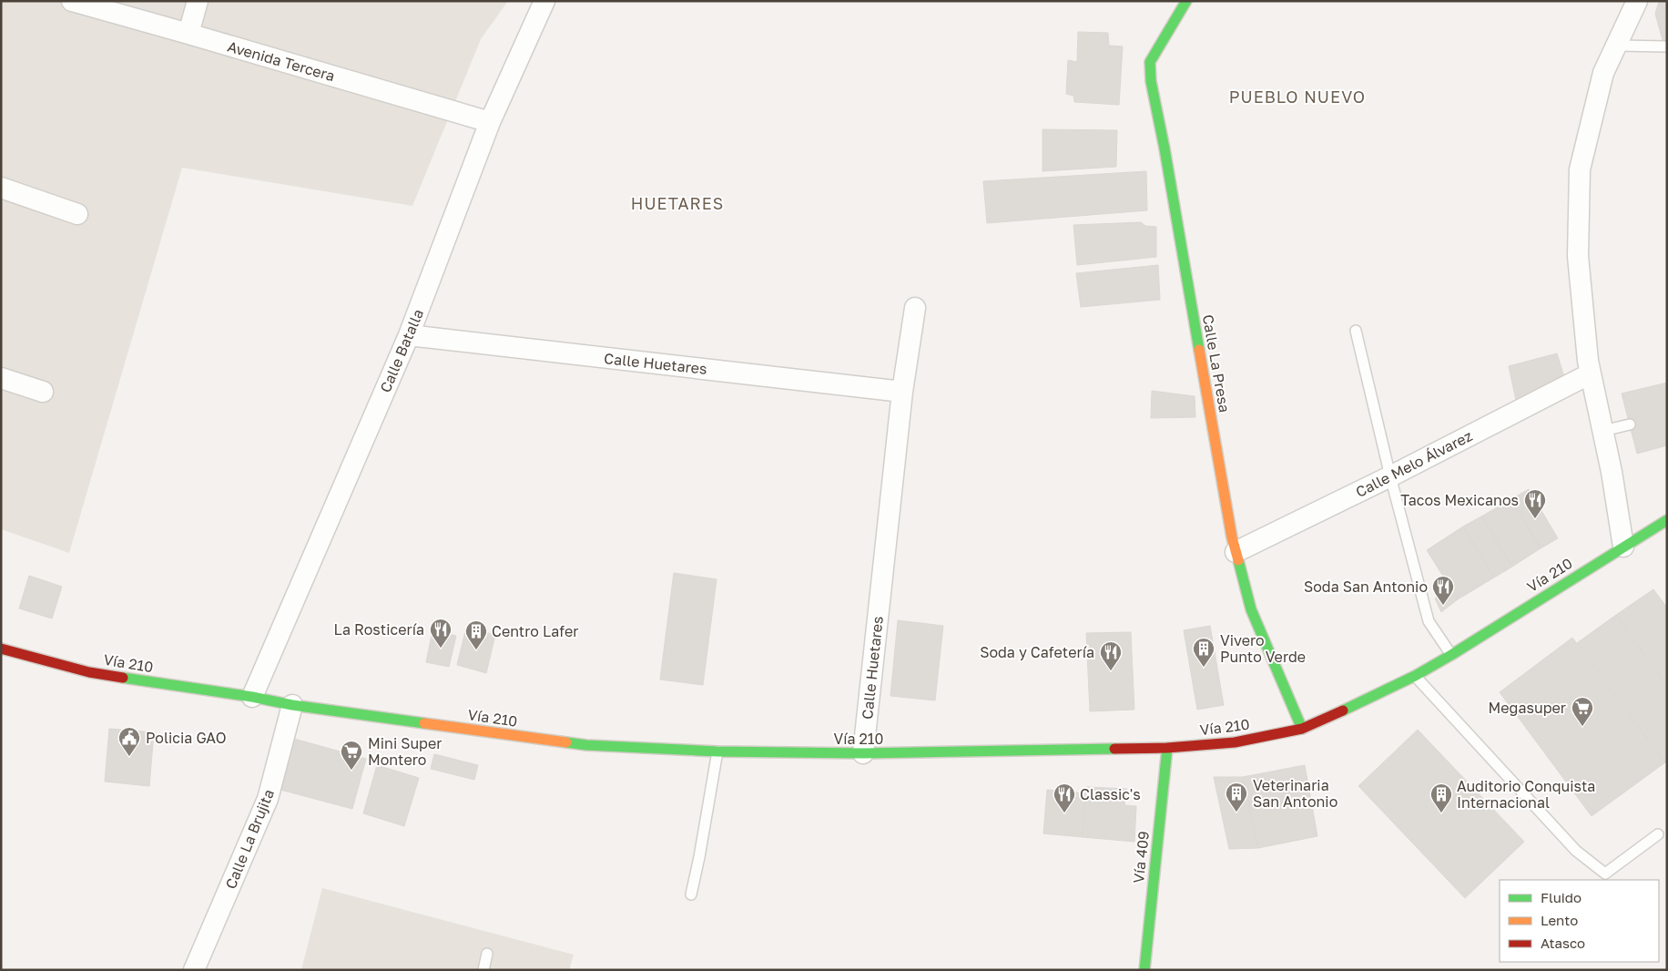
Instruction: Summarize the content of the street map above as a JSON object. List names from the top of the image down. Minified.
{"streets":{"main road":["Calle La Presa","Vía 210","Vía 409"],"street":["Avenida Tercera","Calle Batalla","Calle Huetares","Calle Melo Álvarez","Calle La Brujita"]},"crossings":[["Avenida Tercera","Calle Batalla"],["Calle Batalla","Calle Huetares"],["Calle Batalla","Vía 210"],["Calle Huetares","Vía 210"],["Calle La Presa","Calle Melo Álvarez"],["Calle La Presa","Vía 210"],["Vía 210","Calle La Brujita"],["Vía 210","Vía 409"]],"districts":["PUEBLO NUEVO","HUETARES"],"places":{"restaurant":["Tacos Mexicanos","Soda San Antonio","La Rosticería","Soda y Cafetería","Classic's"],"building":["Centro Lafer","Vivero Punto Verde","Veterinaria San Antonio","Auditorio Conquista Internacional"],"supermarket":["Megasuper","Mini Super Montero"],"public building":["Policia GAO"]},"legend":["Fluido","Lento","Atasco"]}
